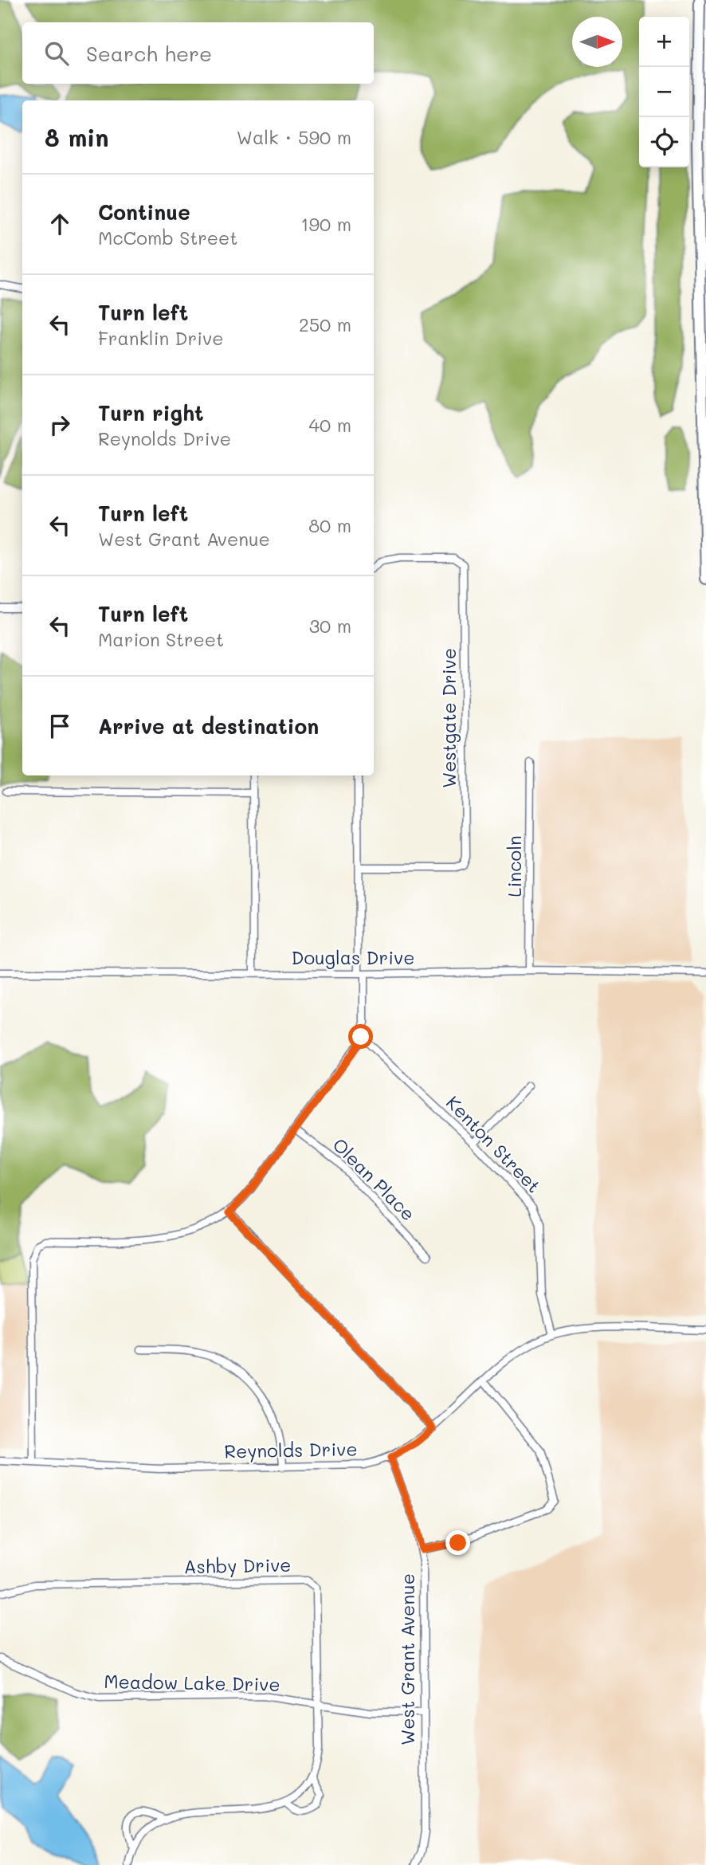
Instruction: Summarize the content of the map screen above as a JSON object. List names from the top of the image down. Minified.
{"streets":{"street":["Westgate Drive","Lincoln","Douglas Drive","Kenton Street","Olean Place","Reynolds Drive","Ashby Drive","West Grant Avenue","Meadow Lake Drive"]},"crossings":[["Lincoln","Douglas Drive"],["Kenton Street","Reynolds Drive"],["Reynolds Drive","West Grant Avenue"],["Ashby Drive","Meadow Lake Drive"],["West Grant Avenue","Meadow Lake Drive"]],"north":"right","page":{"map_buttons":["+","−"],"search":"Search here","heading":["8 min","Walk · 590 m"],"list":[["Continue","McComb Street","190 m"],["Turn left","Franklin Drive","250 m"],["Turn right","Reynolds Drive","40 m"],["Turn left","West Grant Avenue","80 m"],["Turn left","Marion Street","30 m"],"Arrive at destination"]}}
